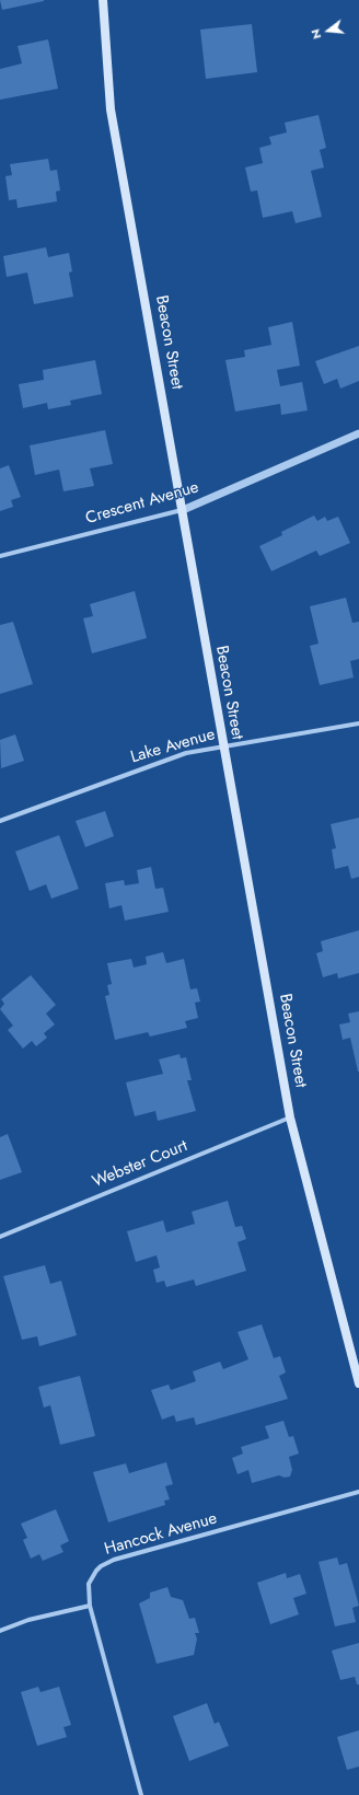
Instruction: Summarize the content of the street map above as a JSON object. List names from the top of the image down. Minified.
{"streets":{"main road":["Beacon Street"],"street":["Crescent Avenue","Lake Avenue","Webster Court","Hancock Avenue"]},"crossings":[["Beacon Street","Crescent Avenue"],["Beacon Street","Lake Avenue"],["Beacon Street","Webster Court"]],"north":"left"}
